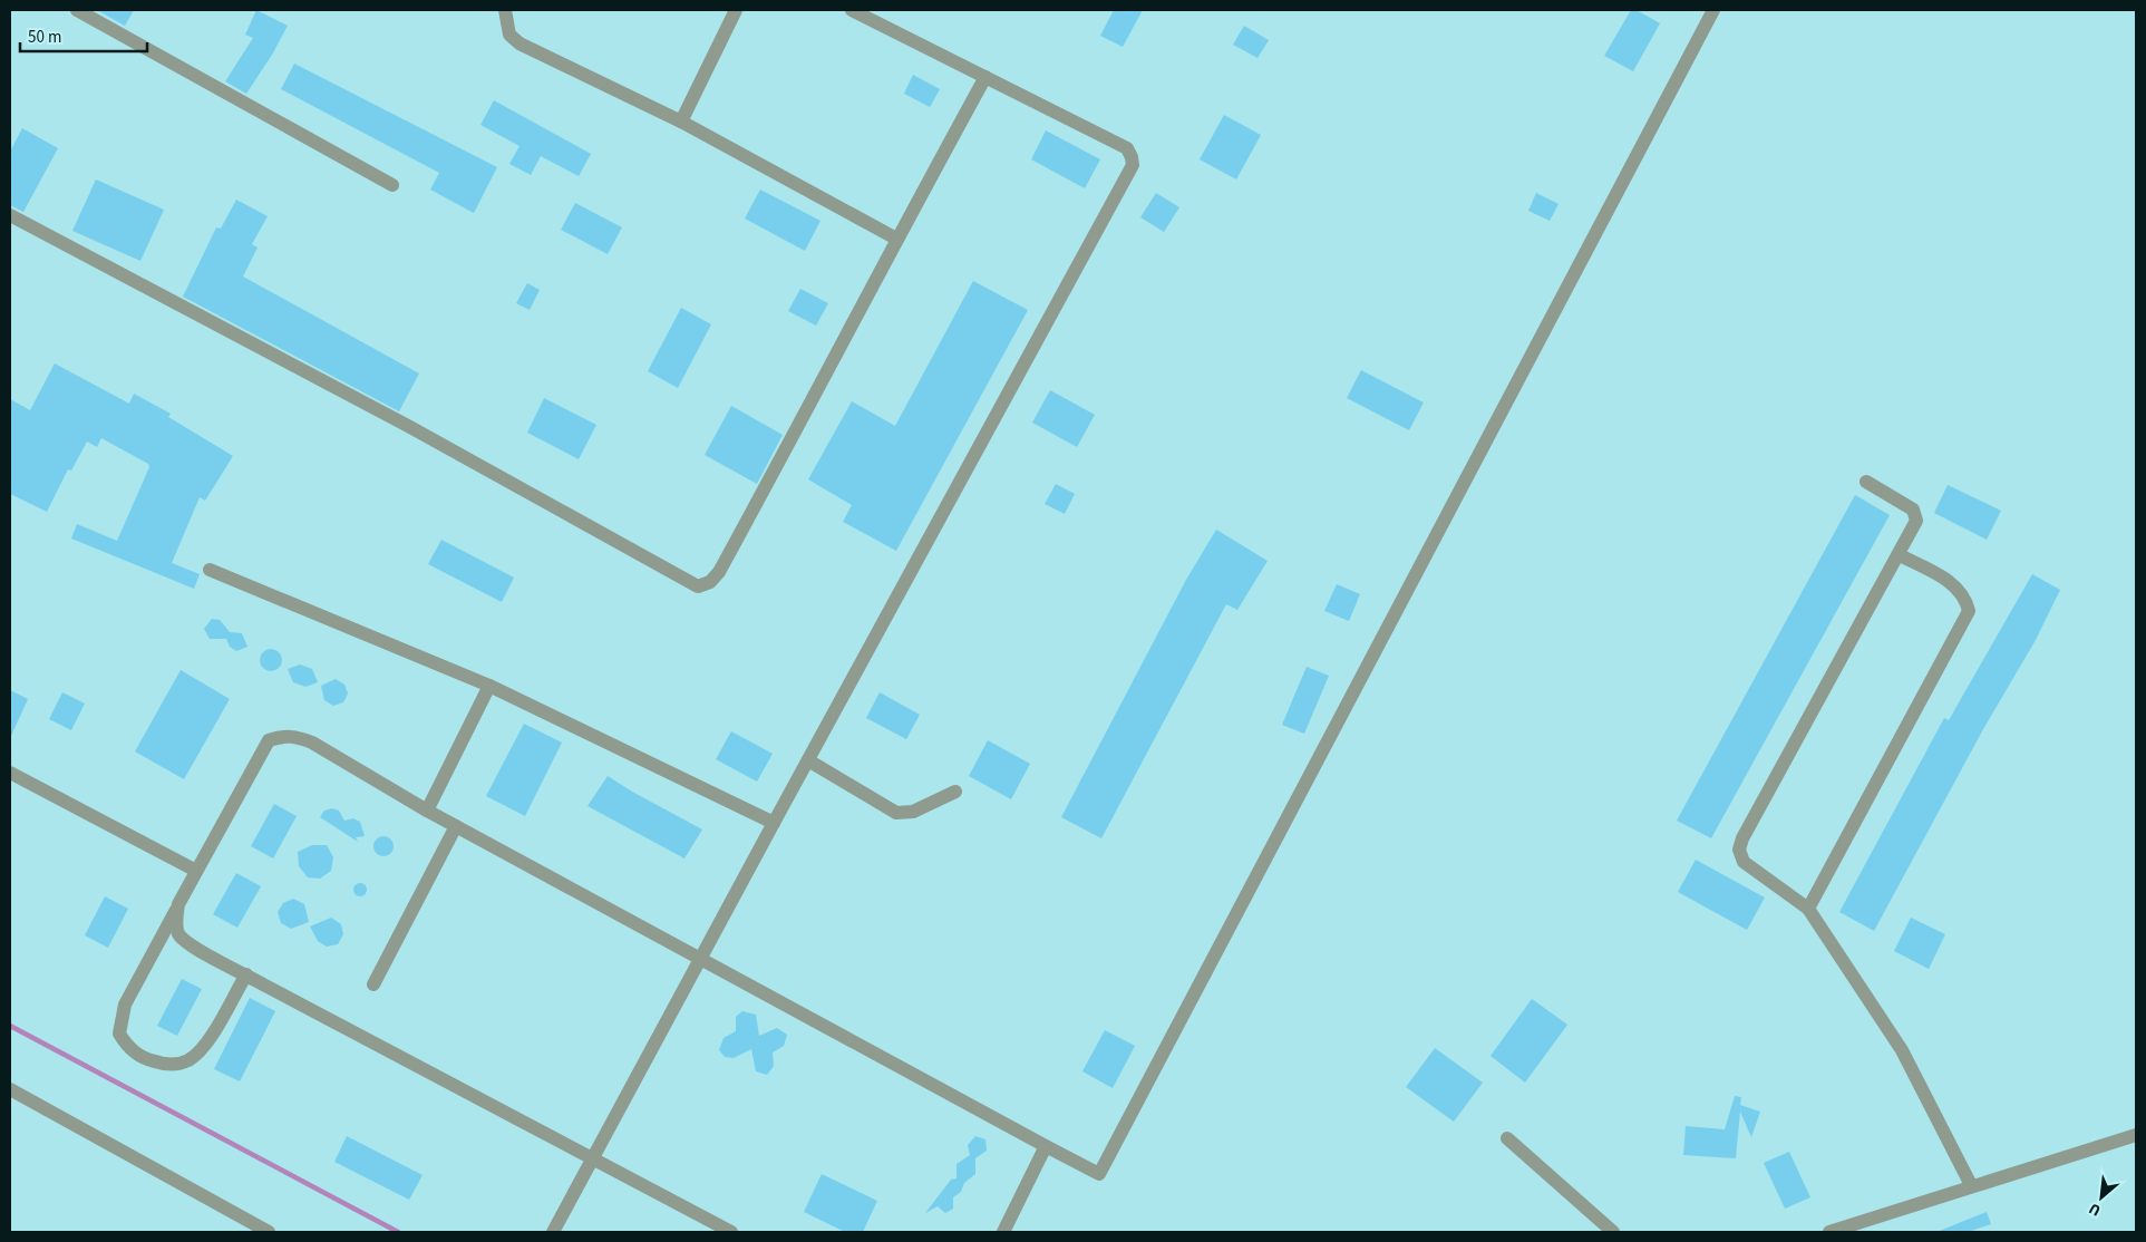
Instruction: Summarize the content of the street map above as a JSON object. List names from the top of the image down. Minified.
{"scale_bar":"50 m","north":"bottom left"}
